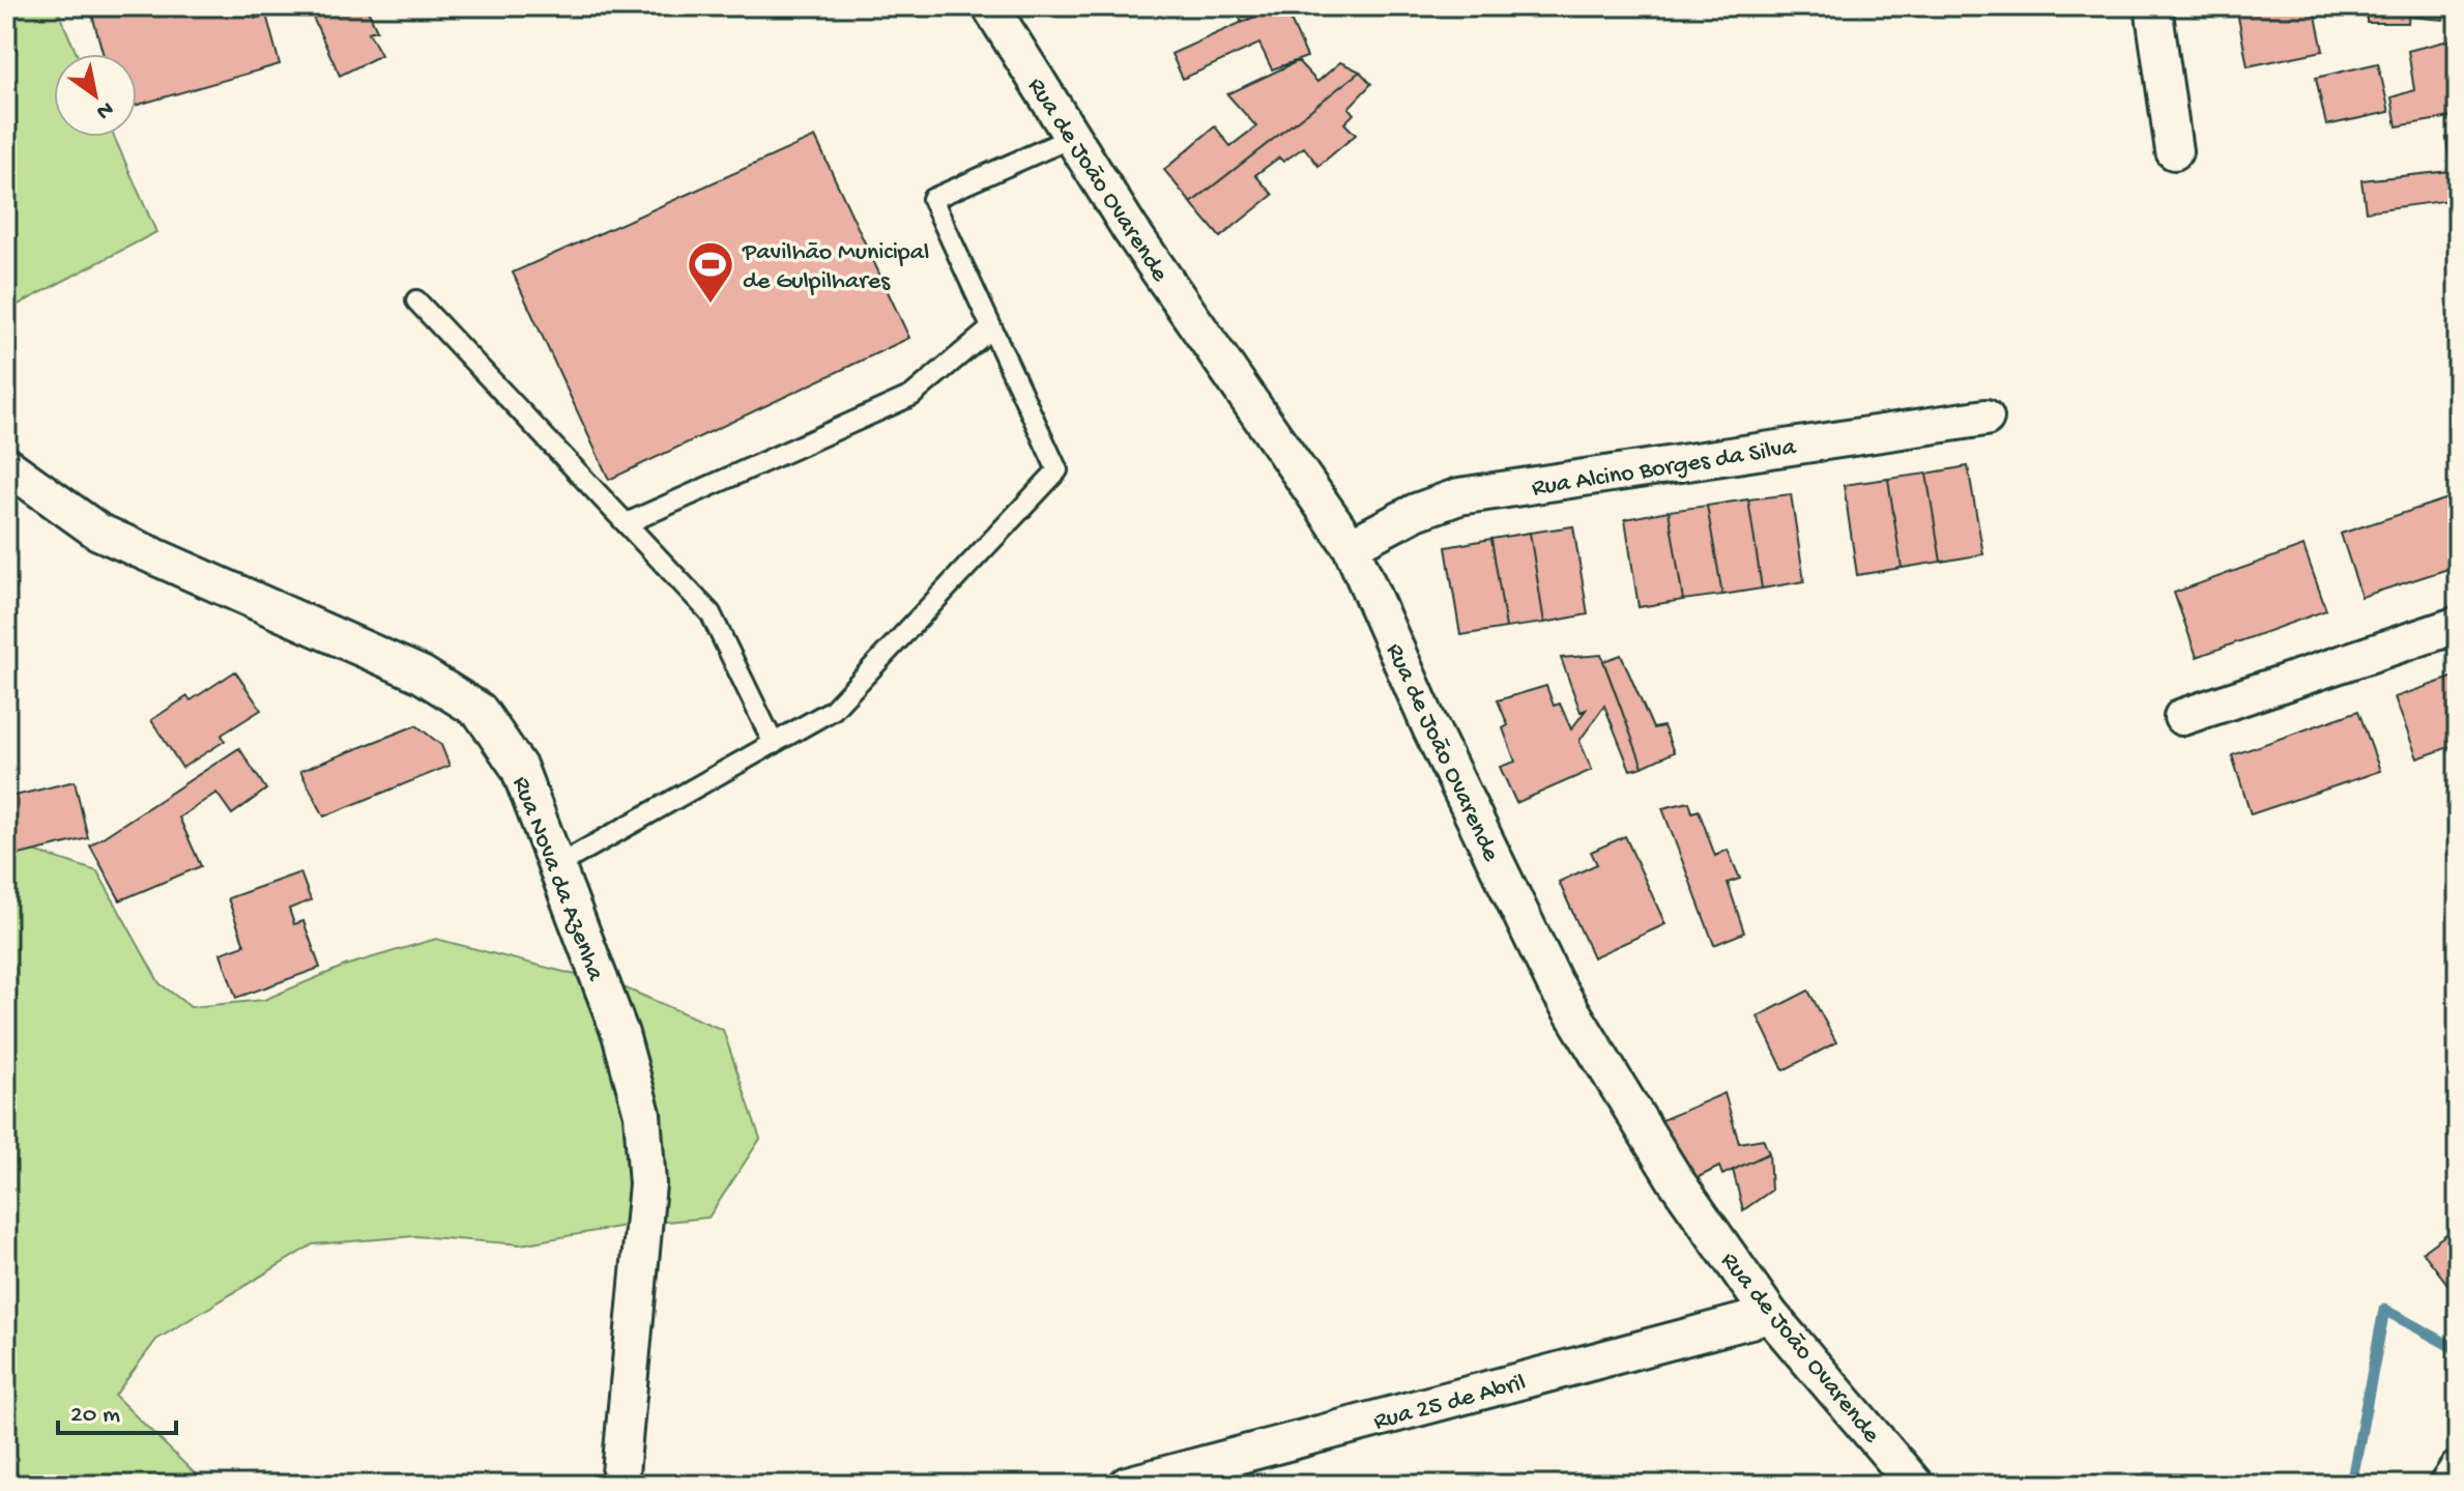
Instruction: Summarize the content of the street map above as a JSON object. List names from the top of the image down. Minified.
{"streets":{"street":["Rua de João Ovarende","Rua Alcino Borges da Silva","Rua Nova da Azenha","Rua 25 de Abril"]},"crossings":[["Rua de João Ovarende","Rua Alcino Borges da Silva"],["Rua de João Ovarende","Rua 25 de Abril"]],"places":{"sports":["Pavilhão Municipal de Gulpilhares"]},"scale_bar":"20 m","north":"bottom right"}
